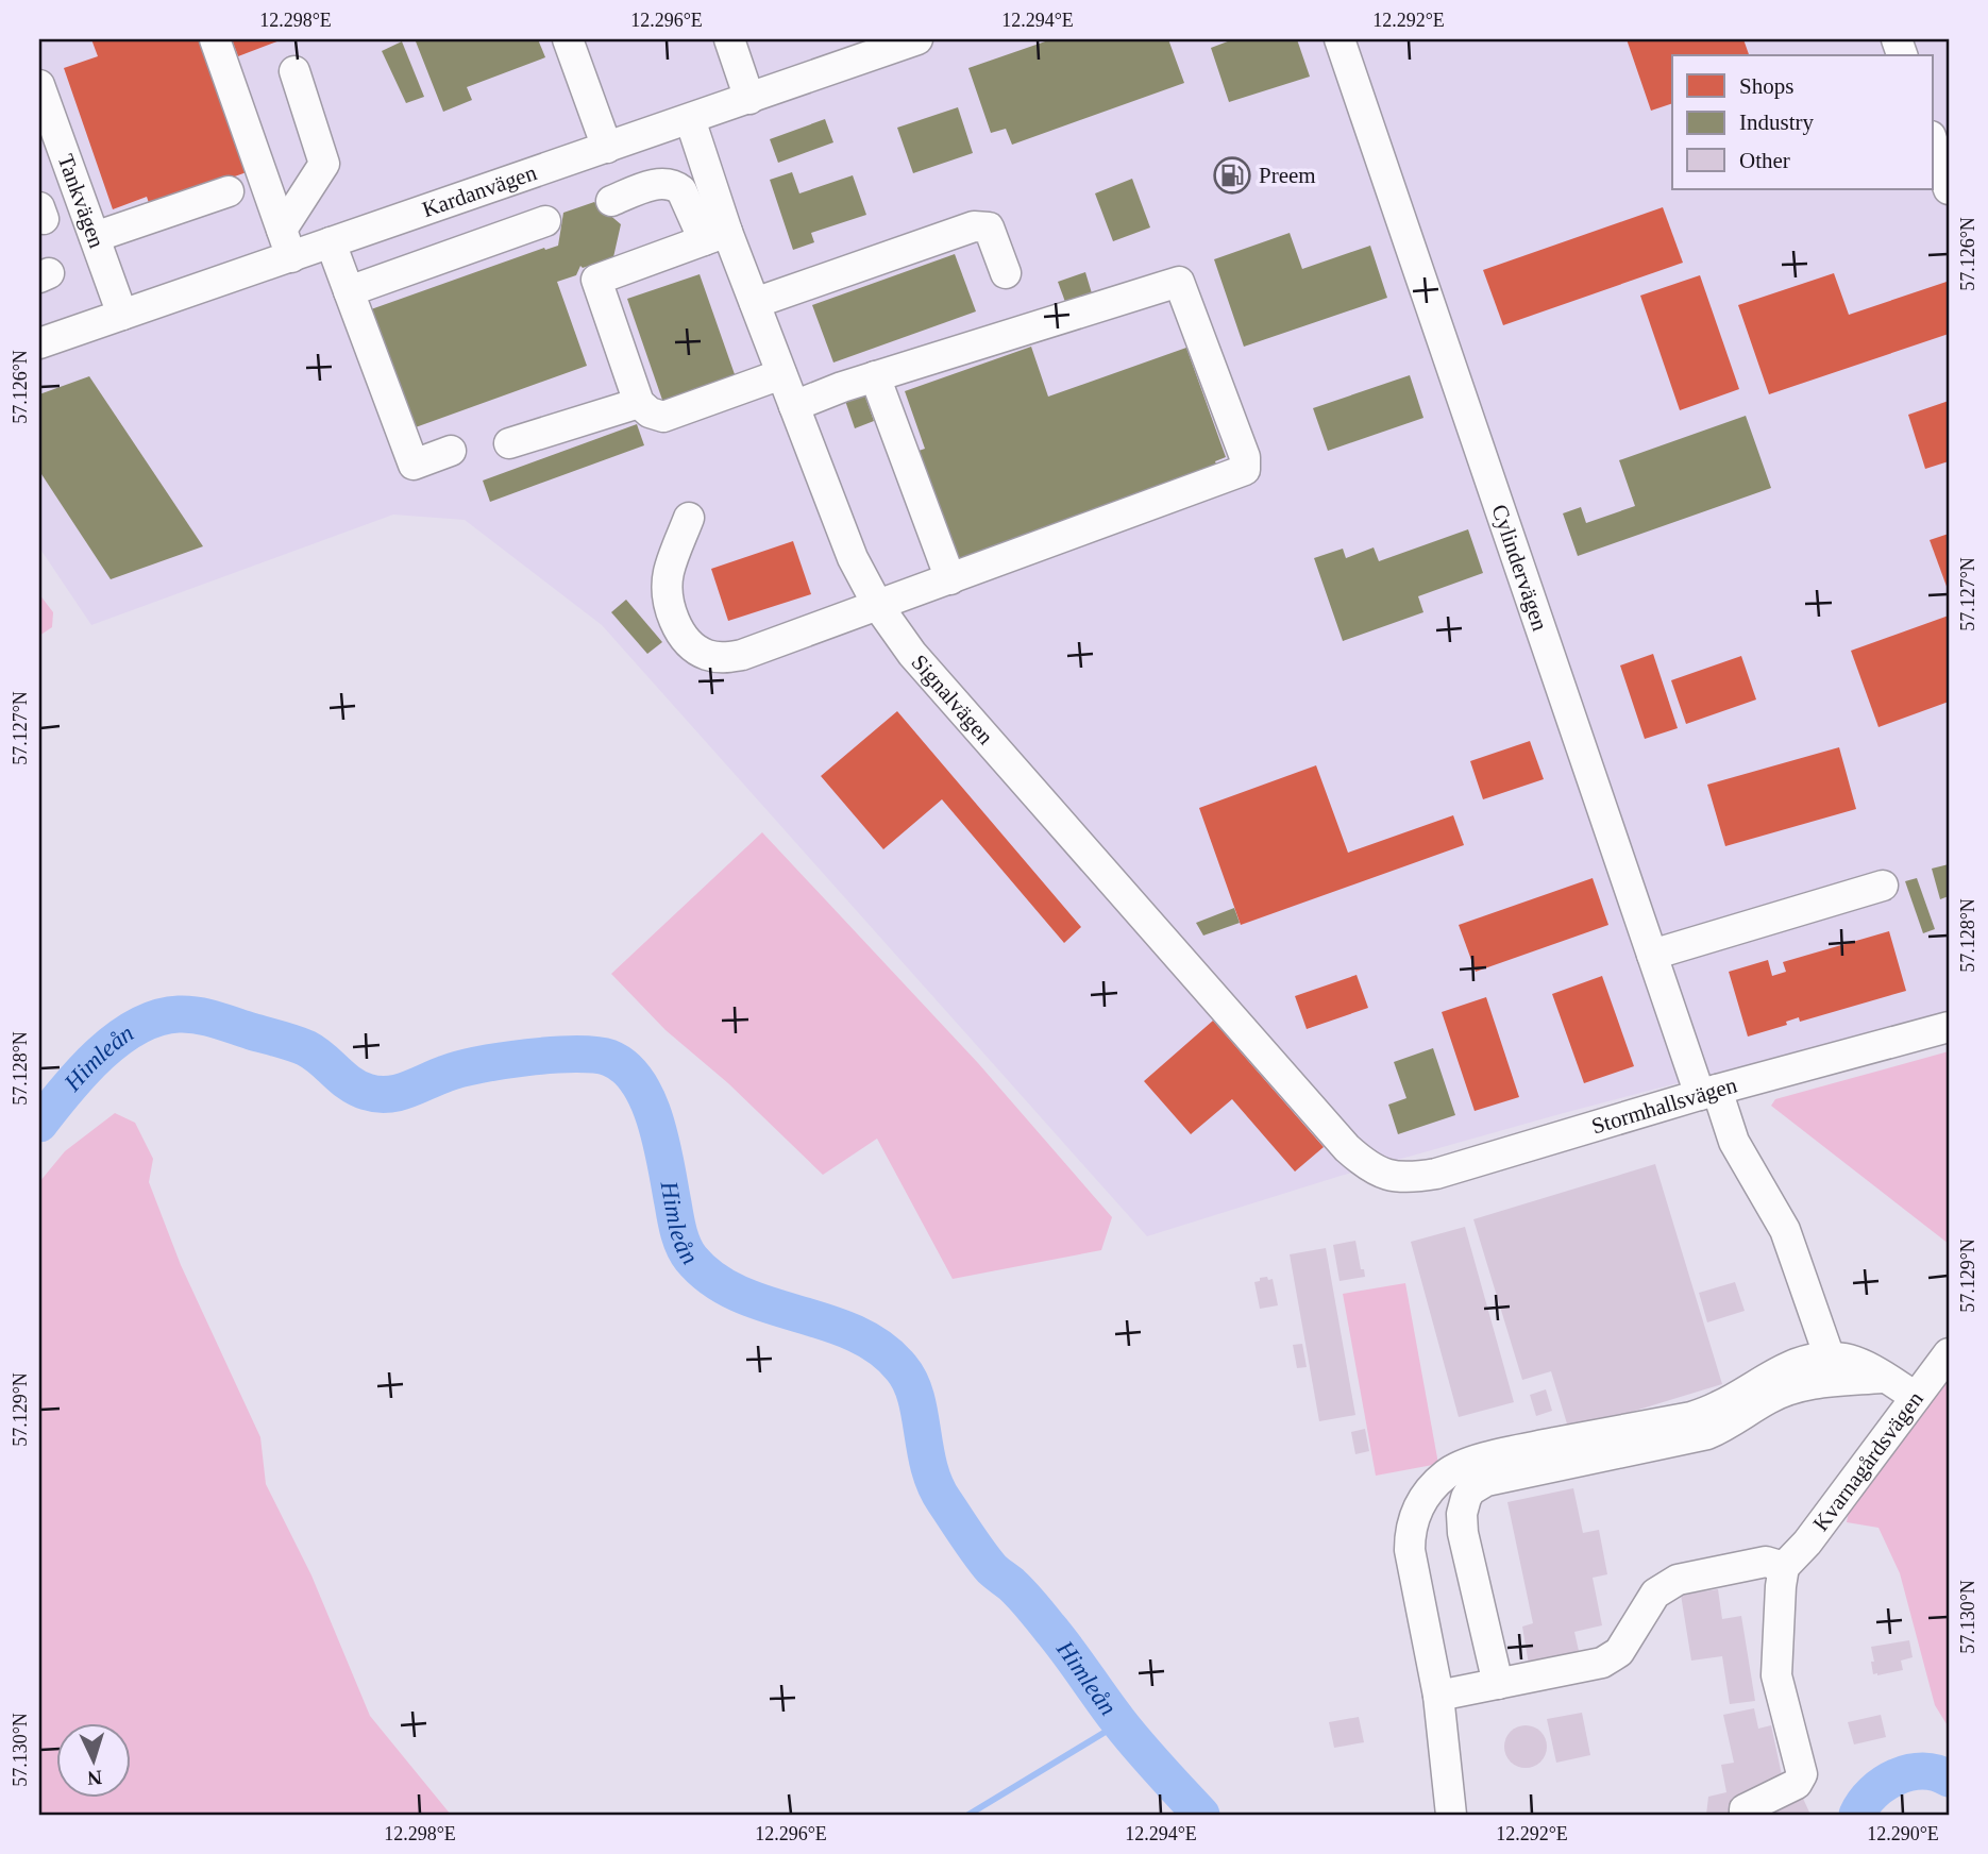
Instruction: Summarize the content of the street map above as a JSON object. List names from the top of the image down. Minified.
{"streets":{"street":["Kardanvägen","Tankvägen","Cylindervägen","Signalvägen","Stormhallsvägen","Kvarnagårdsvägen"]},"crossings":[["Kardanvägen","Tankvägen"],["Kardanvägen","Signalvägen"],["Cylindervägen","Stormhallsvägen"],["Signalvägen","Stormhallsvägen"]],"water":["Himleån"],"places":{"fuel station":["Preem"]},"legend":["Shops","Industry","Other"],"north":"bottom","coordinates":["12.298°E","12.296°E","12.294°E","12.292°E","57.126°N","57.127°N","57.128°N","57.129°N","57.130°N","12.290°E"]}
